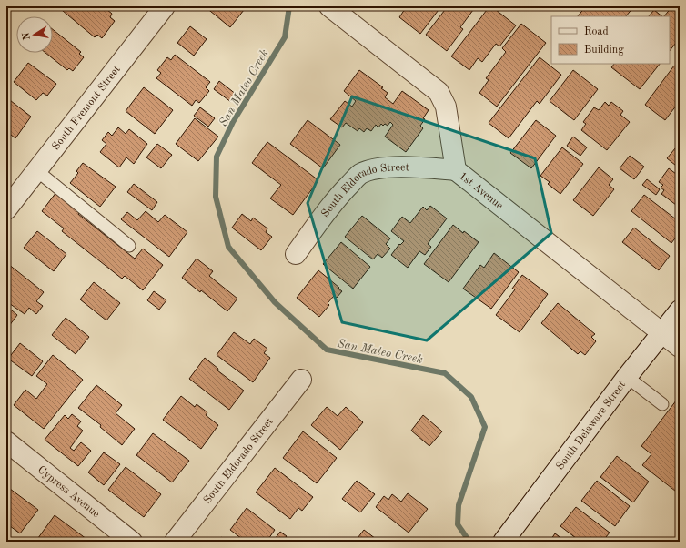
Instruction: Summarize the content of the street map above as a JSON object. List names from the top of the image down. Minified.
{"streets":{"street":["South Fremont Street","1st Avenue","South Eldorado Street","South Delaware Street","Cypress Avenue"]},"crossings":[["1st Avenue","South Eldorado Street"],["1st Avenue","South Delaware Street"]],"water":["San Mateo Creek"],"legend":["Road","Building"],"north":"left"}
